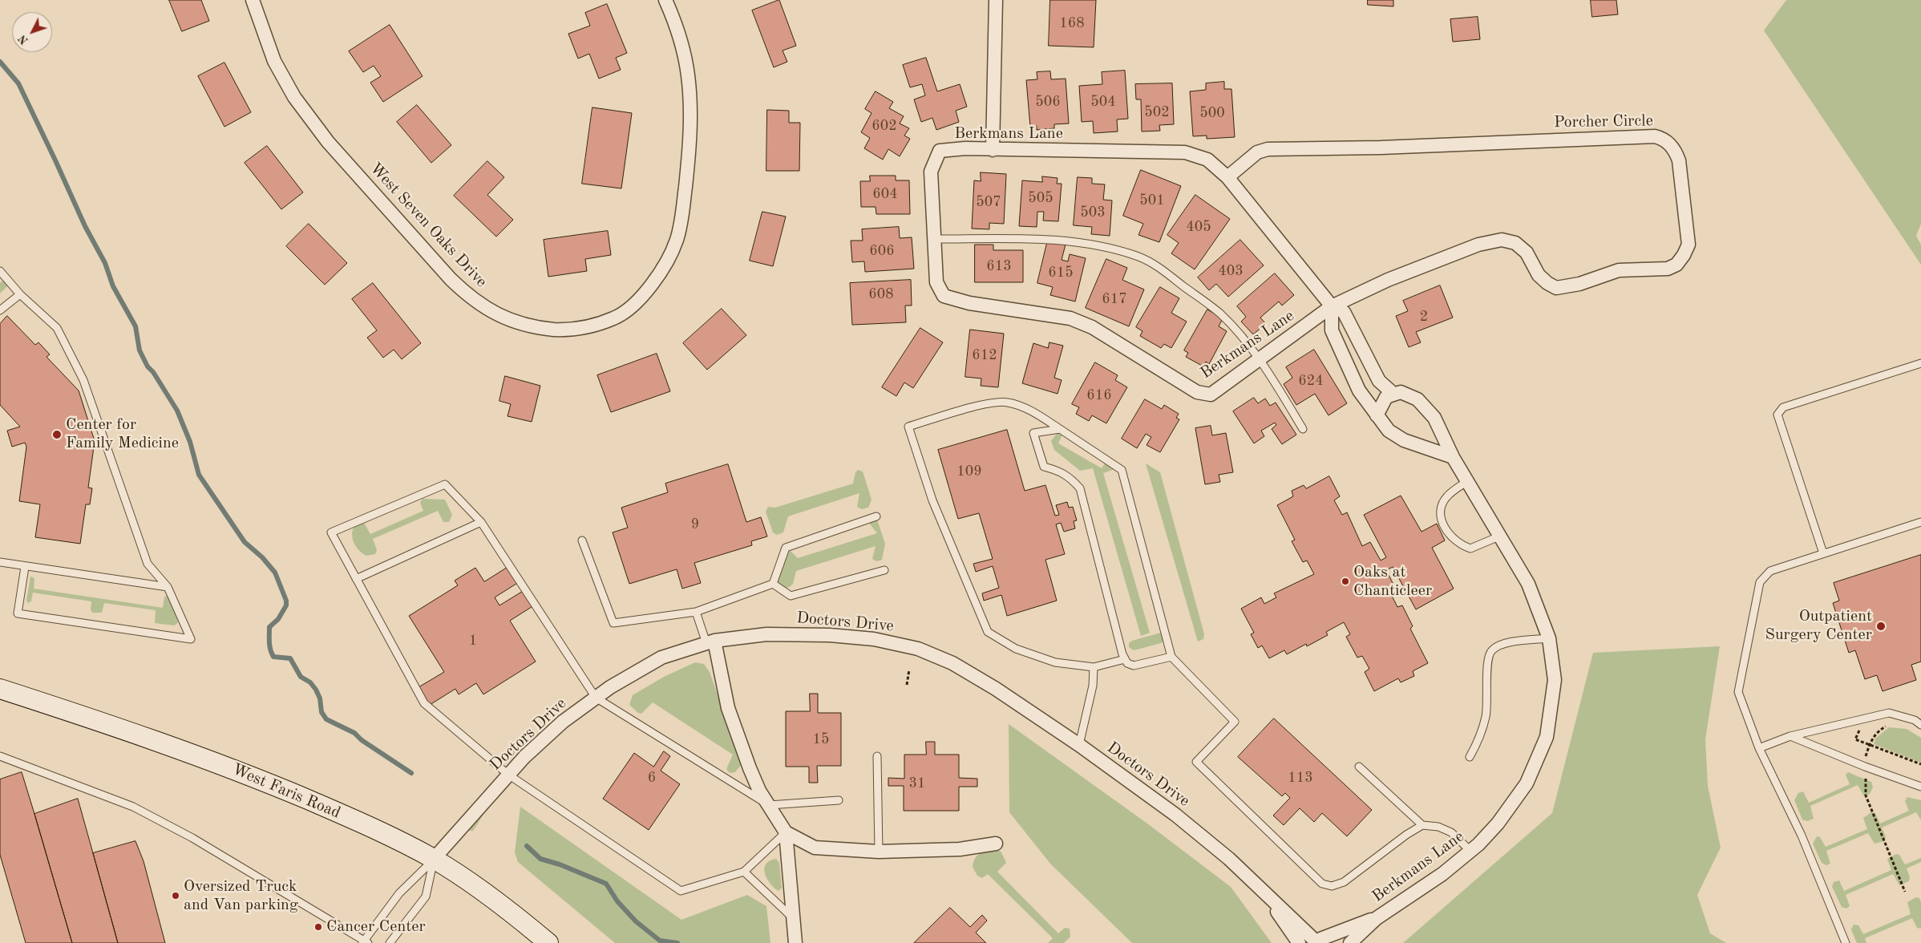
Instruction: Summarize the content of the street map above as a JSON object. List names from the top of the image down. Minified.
{"streets":{"main road":["West Faris Road"],"street":["Porcher Circle","Berkmans Lane","West Seven Oaks Drive","Doctors Drive"]},"crossings":[["Porcher Circle","Berkmans Lane"],["Berkmans Lane","Doctors Drive"],["Doctors Drive","West Faris Road"]],"places":["Center for Family Medicine","Oaks at Chanticleer","Outpatient Surgery Center","Oversized Truck and Van parking","Cancer Center"],"house_numbers":["168","506","504","502","500","602","604","505","501","507","503","405","606","613","403","615","608","617","2","612","624","616","109","9","1","15","6","113","31"],"north":"bottom left"}
